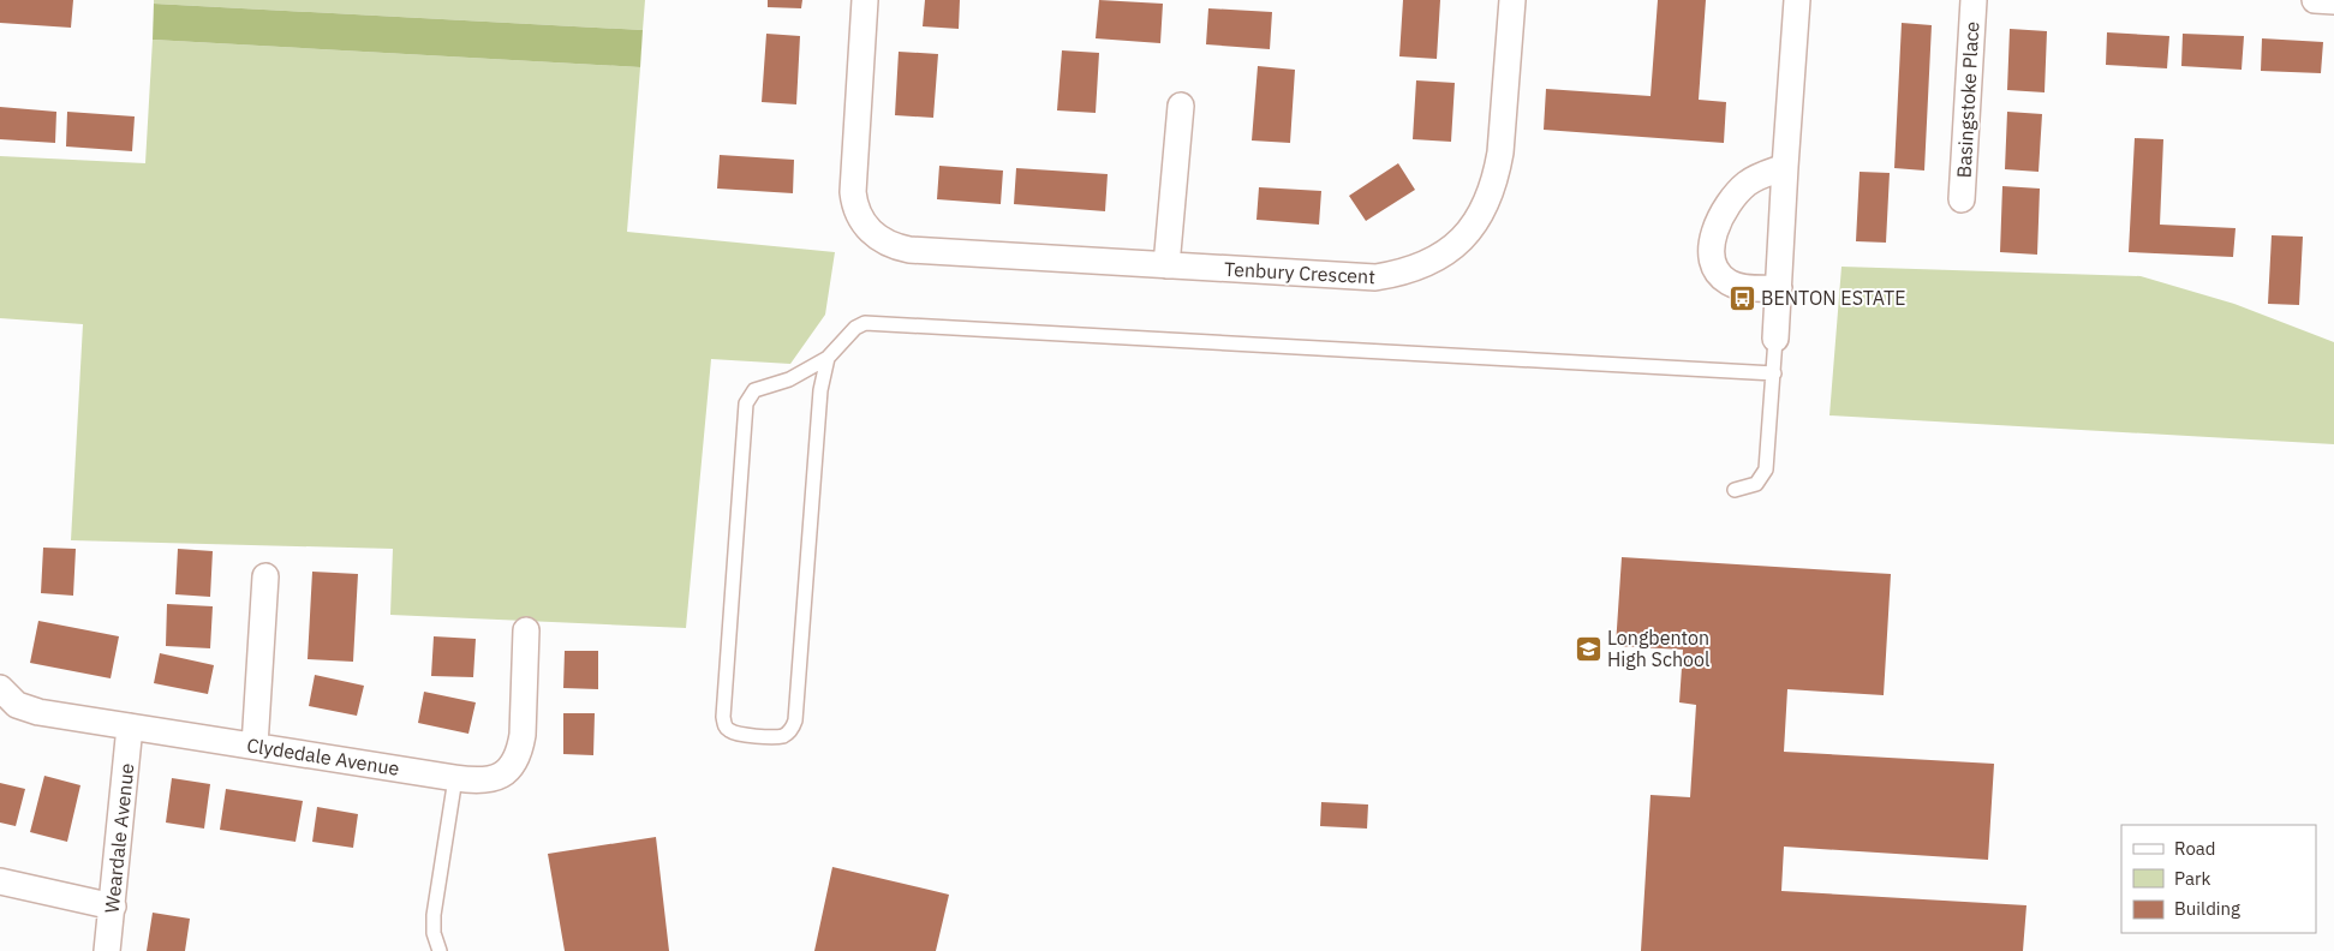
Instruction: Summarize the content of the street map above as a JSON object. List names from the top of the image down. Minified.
{"streets":{"street":["Basingstoke Place","Tenbury Crescent","Clydedale Avenue","Weardale Avenue"]},"crossings":[["Clydedale Avenue","Weardale Avenue"]],"places":{"bus stop":["BENTON ESTATE"],"school or university":["Longbenton High School"]},"legend":["Road","Park","Building"]}
